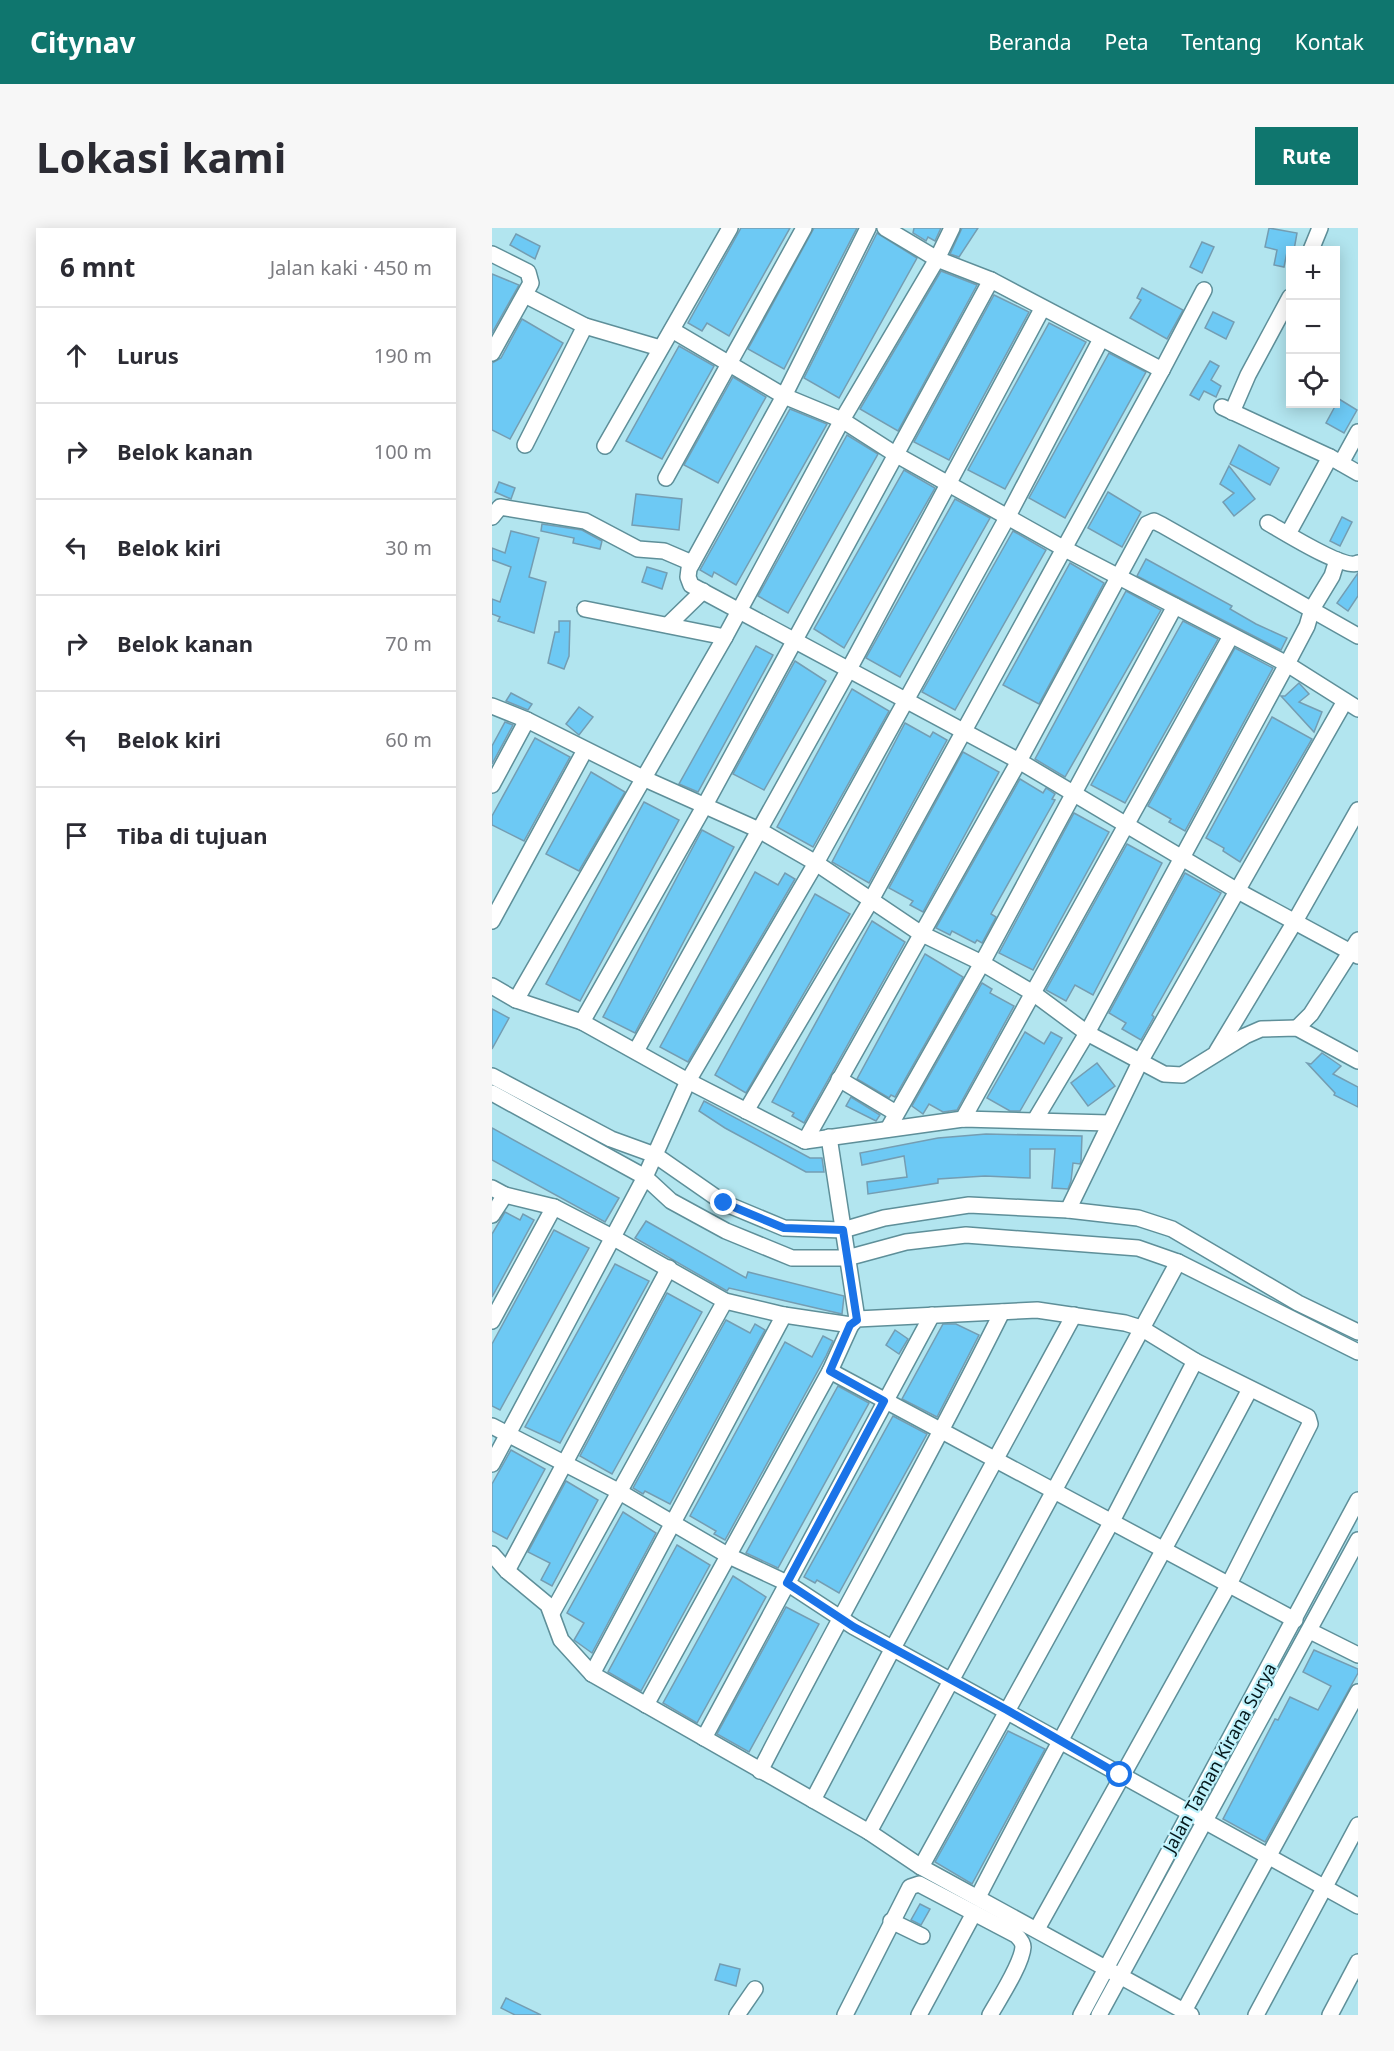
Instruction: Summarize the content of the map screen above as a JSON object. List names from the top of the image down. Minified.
{"streets":{"street":["Jalan Taman Kirana Surya"]},"page":{"header":"Citynav","nav":["Beranda","Peta","Tentang","Kontak"],"buttons":"Rute","title":"Lokasi kami","heading":["6 mnt","Jalan kaki · 450 m"],"map_buttons":["+","−"],"list":[["Lurus","190 m"],["Belok kanan","100 m"],["Belok kiri","30 m"],["Belok kanan","70 m"],["Belok kiri","60 m"],"Tiba di tujuan"]}}
